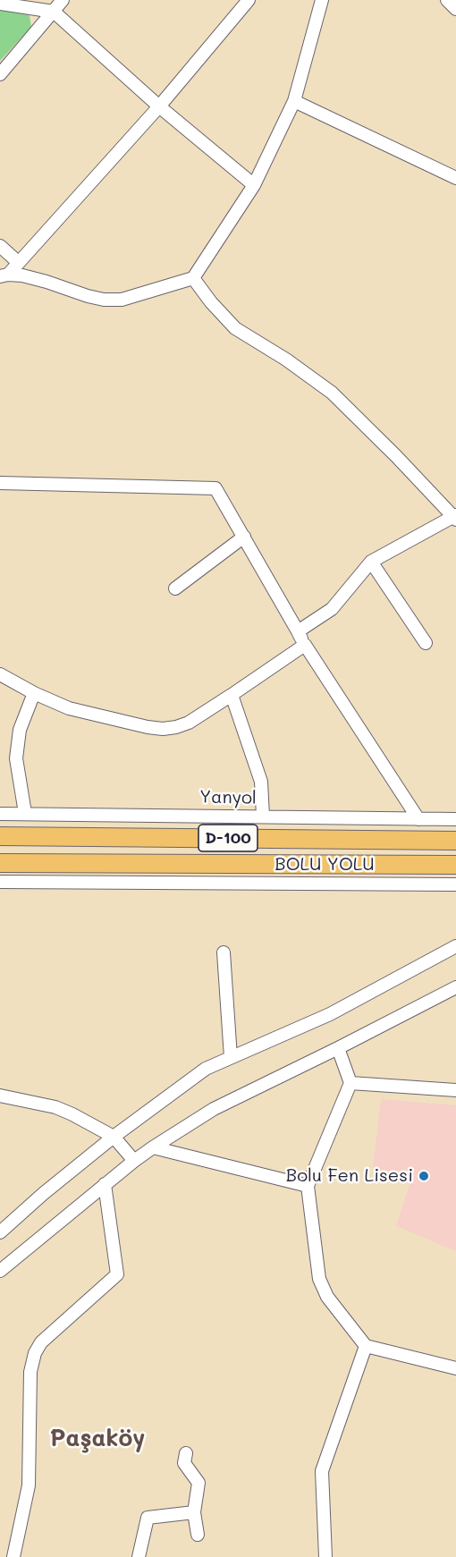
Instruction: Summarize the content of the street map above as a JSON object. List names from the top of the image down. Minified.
{"streets":{"highway":["D-100","BOLU YOLU"],"street":["Yanyol"]},"districts":["Paşaköy"],"places":["Bolu Fen Lisesi"]}
